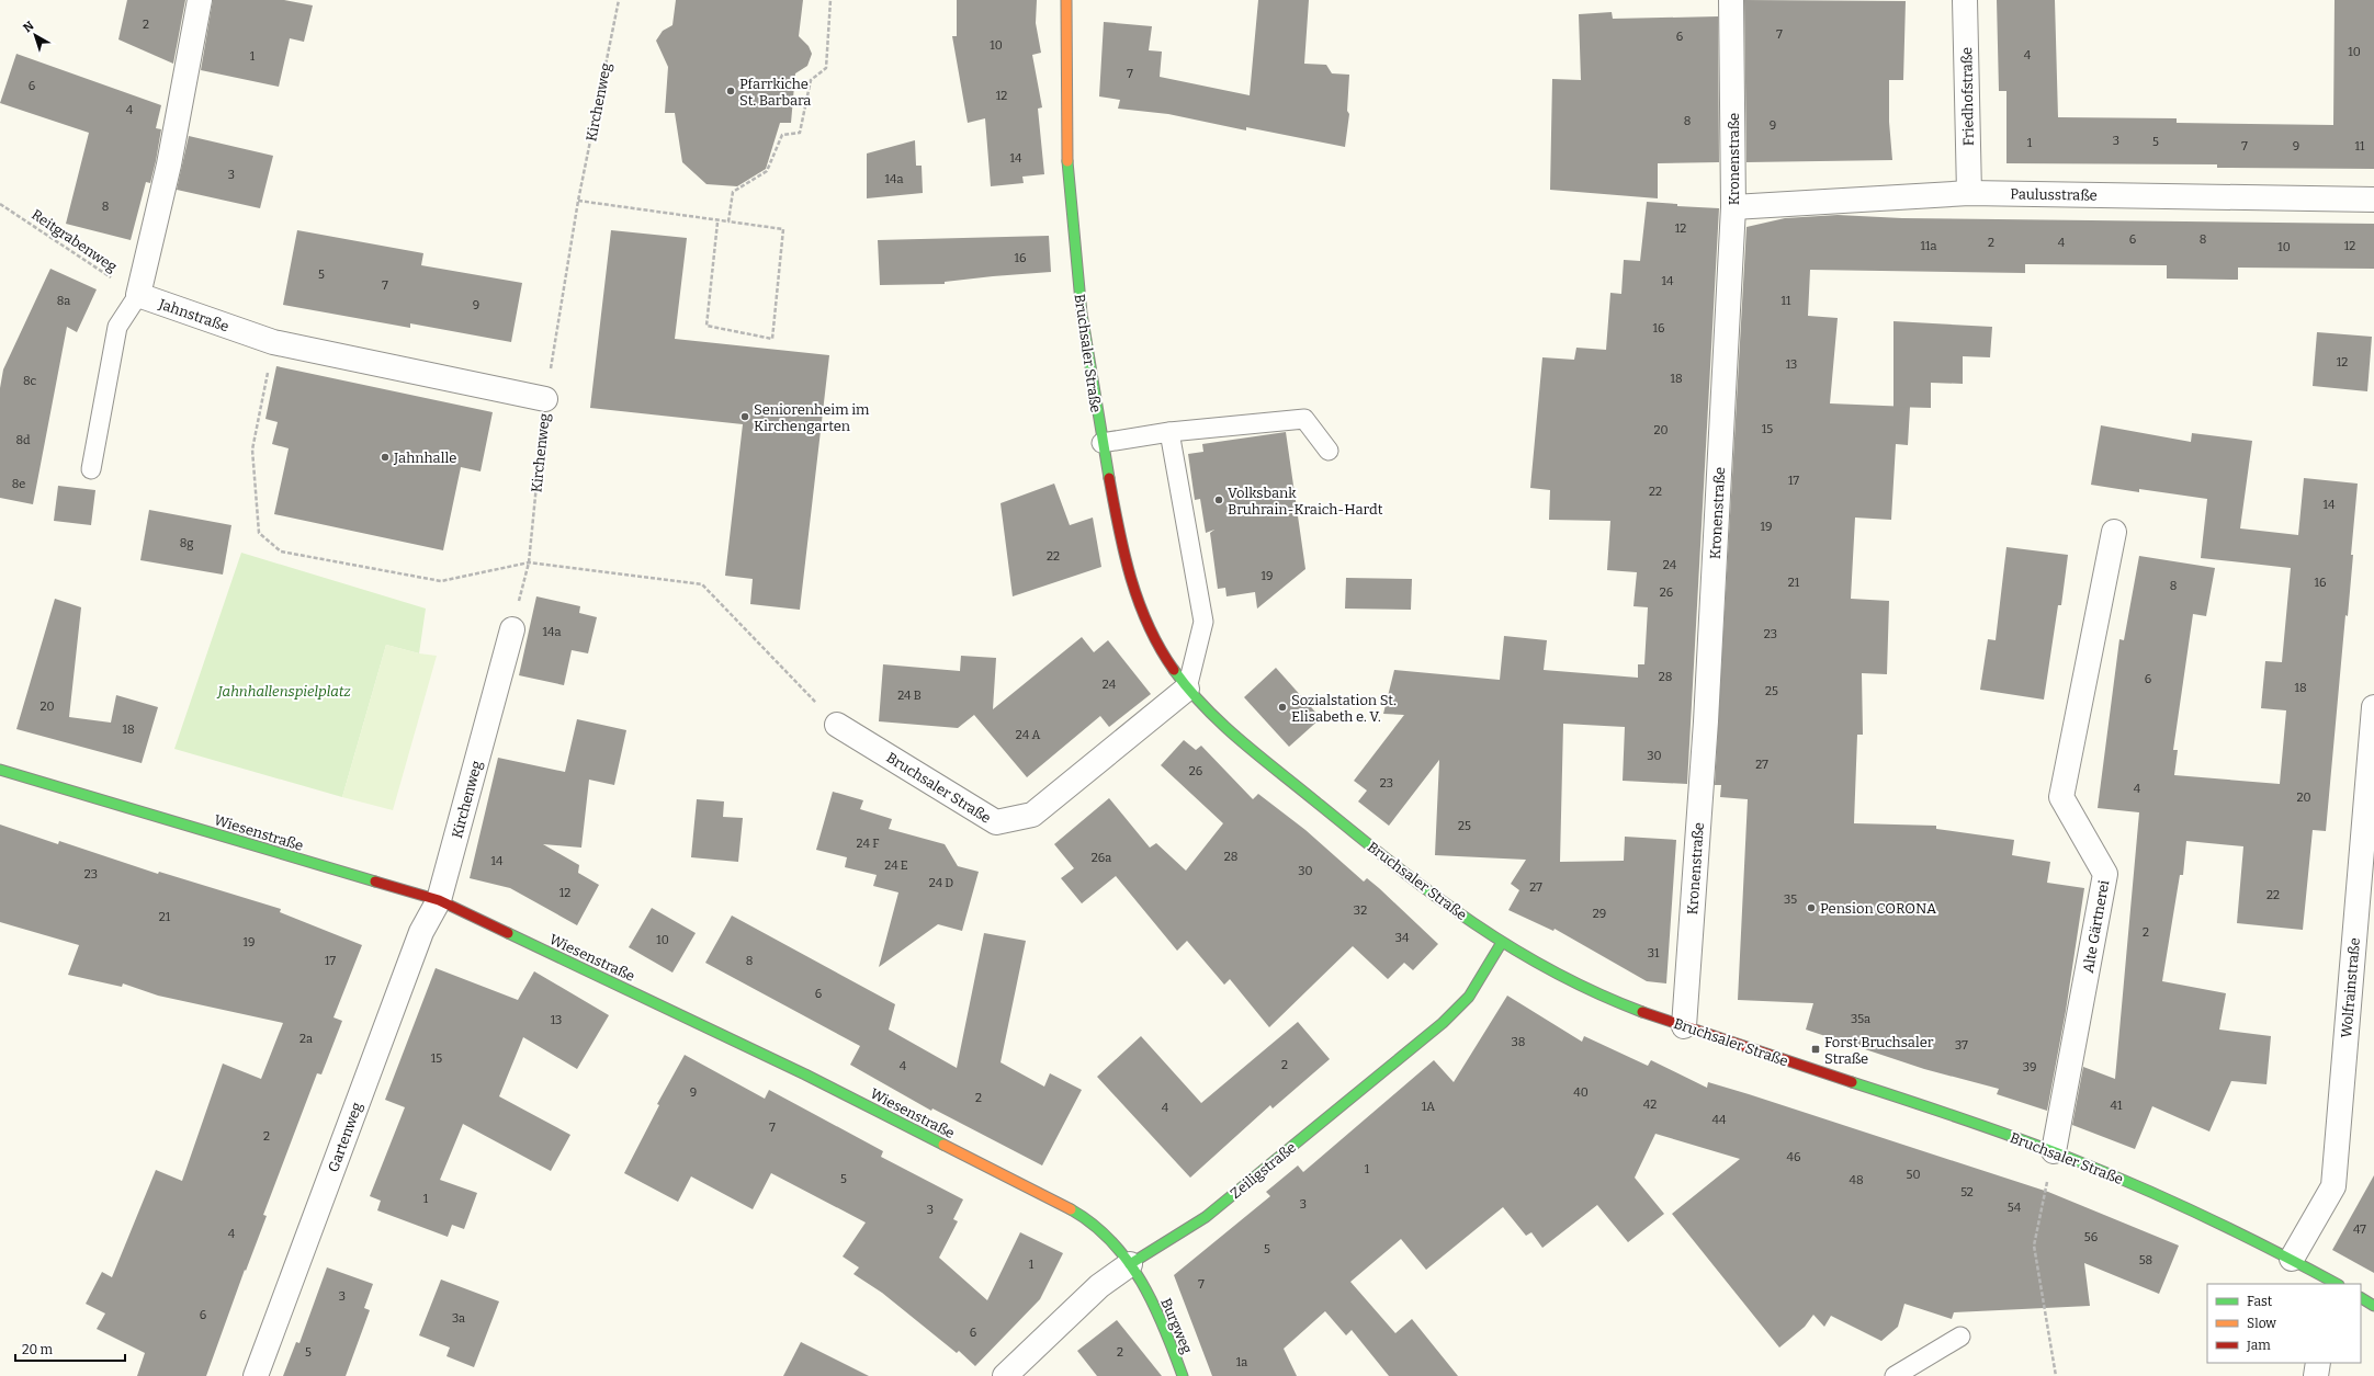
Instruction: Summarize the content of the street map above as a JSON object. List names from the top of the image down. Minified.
{"streets":{"street":["Friedhofstraße","Kirchenweg","Kronenstraße","Paulusstraße","Jahnstraße","Bruchsaler Straße","Wiesenstraße","Alte Gärtnerei","Wolfrainstraße","Gartenweg","Zeiligstraße","Burgweg"],"path":["Reitgrabenweg"]},"crossings":[["Friedhofstraße","Paulusstraße"],["Kirchenweg","Jahnstraße"],["Kirchenweg","Wiesenstraße"],["Kirchenweg","Gartenweg"],["Kronenstraße","Paulusstraße"],["Kronenstraße","Bruchsaler Straße"],["Reitgrabenweg","Jahnstraße"],["Bruchsaler Straße","Alte Gärtnerei"],["Bruchsaler Straße","Wolfrainstraße"],["Bruchsaler Straße","Zeiligstraße"],["Wiesenstraße","Gartenweg"],["Wiesenstraße","Zeiligstraße"],["Wiesenstraße","Burgweg"],["Zeiligstraße","Burgweg"]],"parks":["Jahnhallenspielplatz"],"places":{"other":["Pfarrkiche St. Barbara","Seniorenheim im Kirchengarten","Jahnhalle","Volksbank Bruhrain-Kraich-Hardt","Sozialstation St. Elisabeth e. V.","Pension CORONA"],"transit":["Forst Bruchsaler Straße"]},"house_numbers":["2","7","6","10","10","4","1","7","6","12","4","8","9","3","5","1","7","9","11","14","3","14a","8","12","6","8","2","4","11a","12","10","16","5","14","7","8a","11","9","16","12","13","18","8c","15","20","8d","17","8e","22","14","19","8g","22","24","19","21","16","8","26","14a","23","28","6","24","18","25","24 B","20","18","24 A","30","27","26","23","4","20","25","24 F","28","26a","14","24 E","30","23","24 D","27","12","22","35","32","29","21","2","34","10","19","31","17","8","6","35a","13","2a","38","37","15","2","4","39","9","40","2","42","41","1A","4","44","7","2","46","1","50","5","48","52","1","3","54","3","47","4","56","5","58","1","7","3","6","3a","6","5","2","1a"],"legend":["Fast","Slow","Jam"],"scale_bar":"20 m","north":"top left"}
